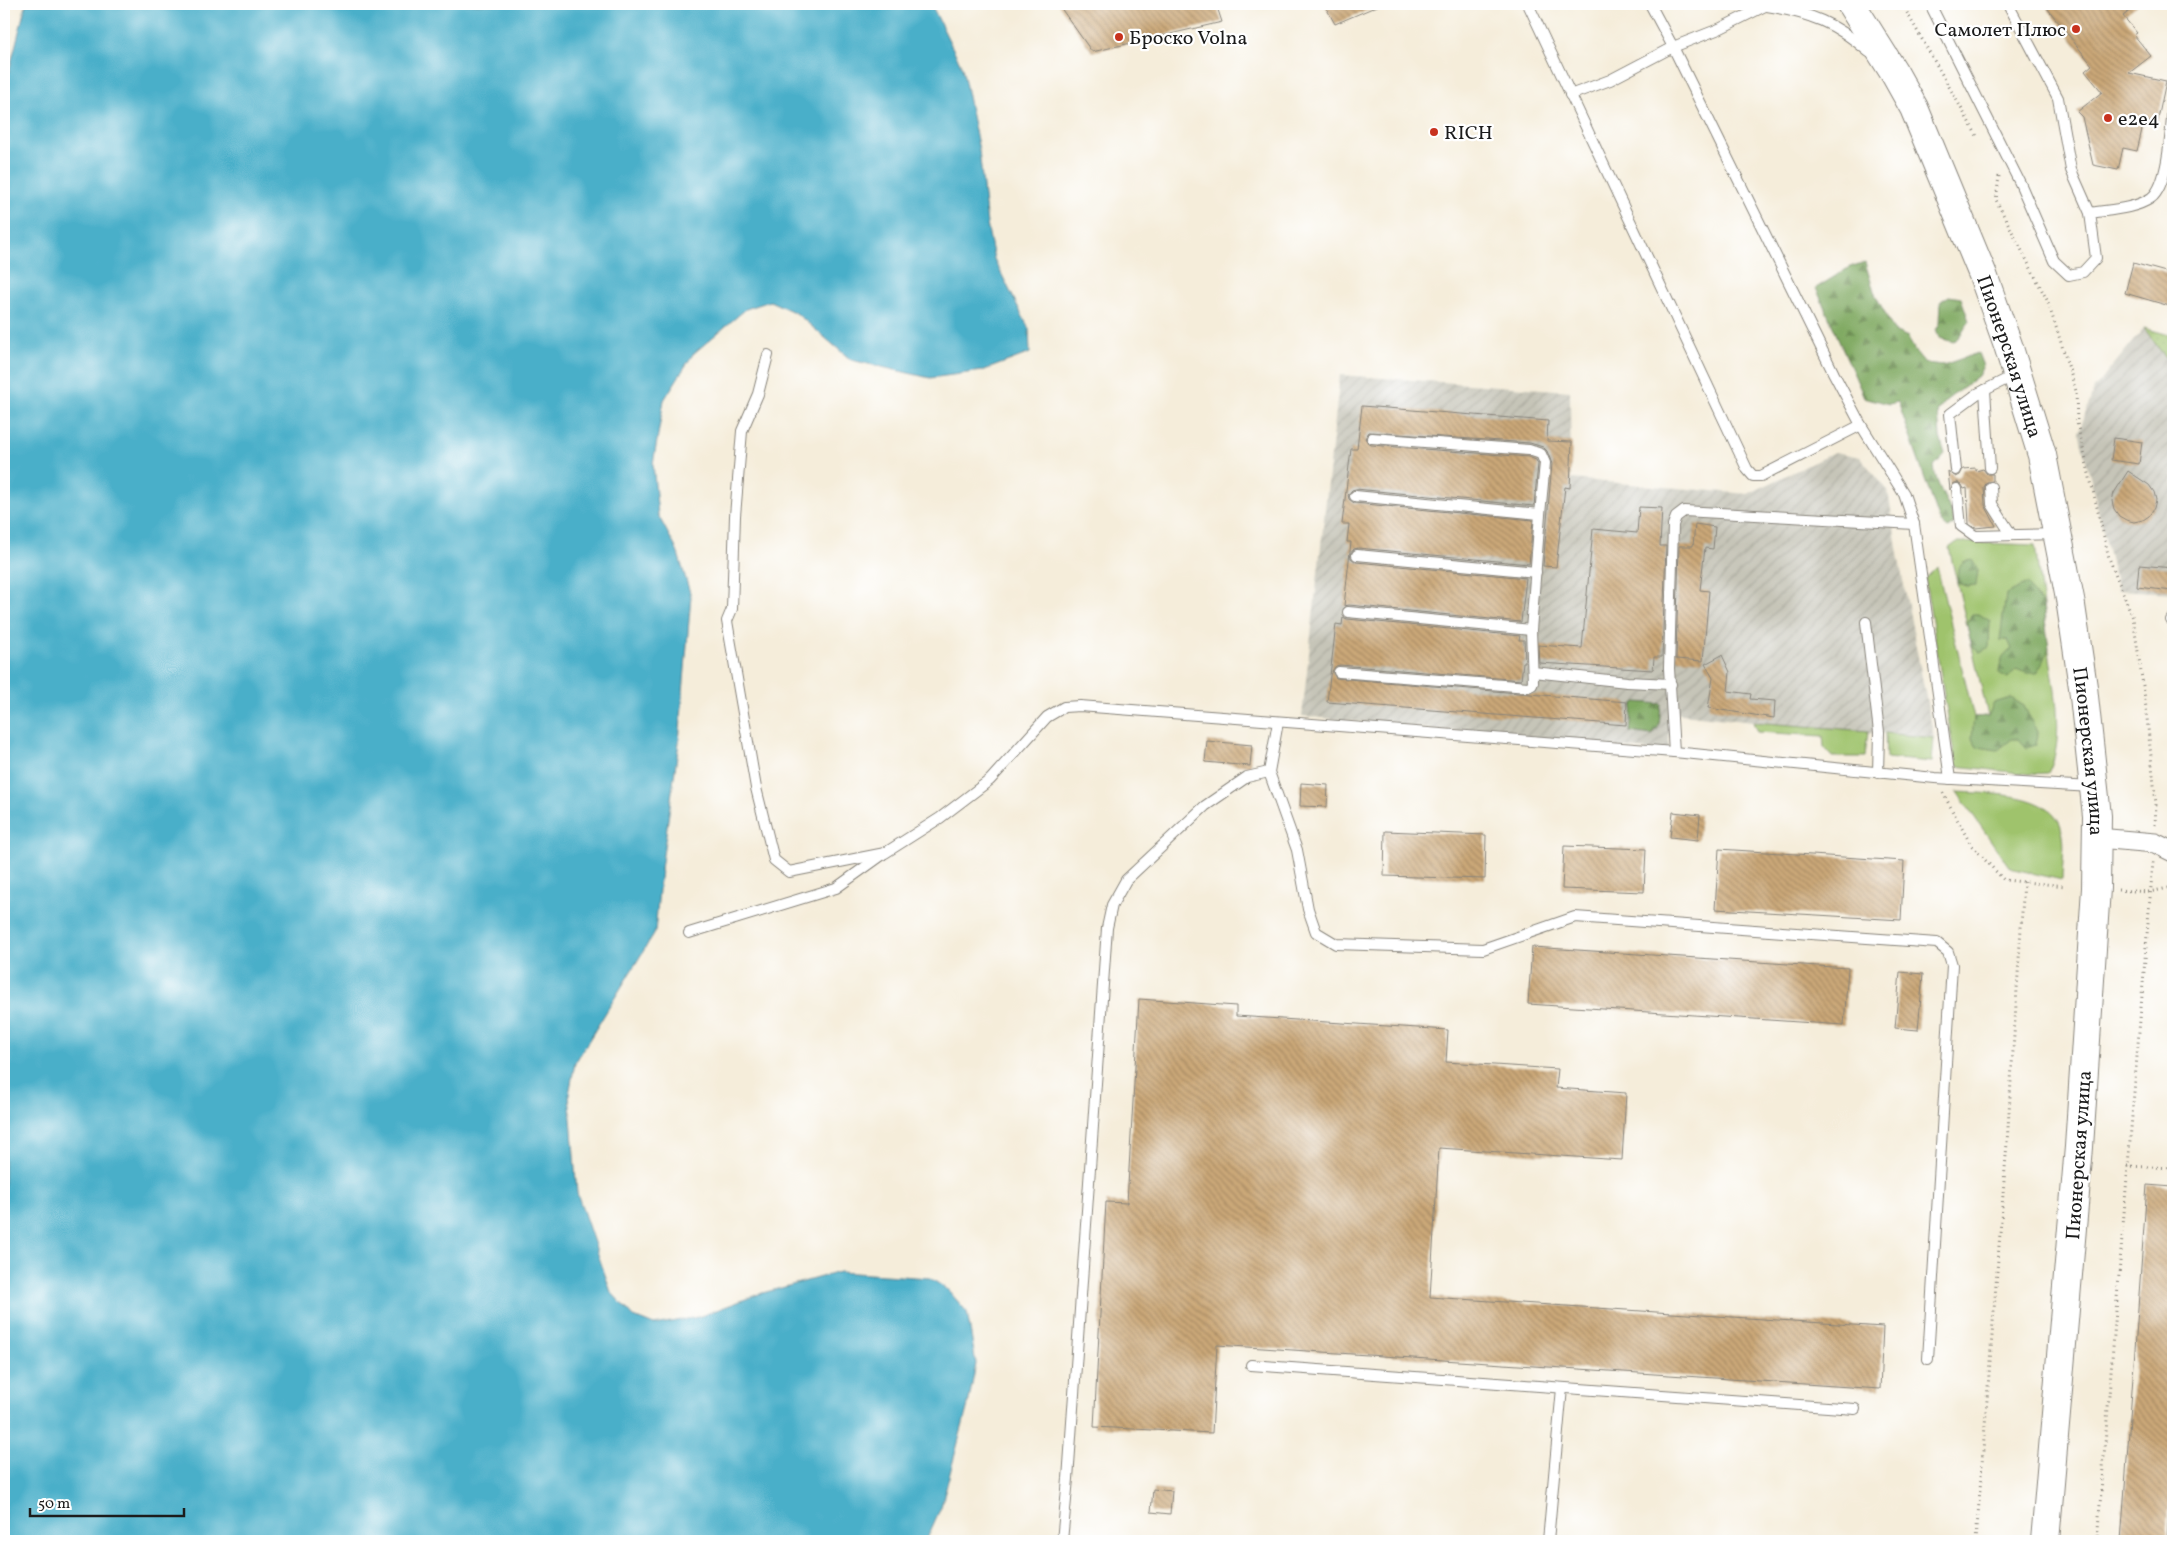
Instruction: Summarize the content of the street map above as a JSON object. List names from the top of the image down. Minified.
{"streets":{"main road":["Пионерская улица"]},"places":["Самолет Плюс","Броско Volna","е2е4","RICH"],"scale_bar":"50 m"}
